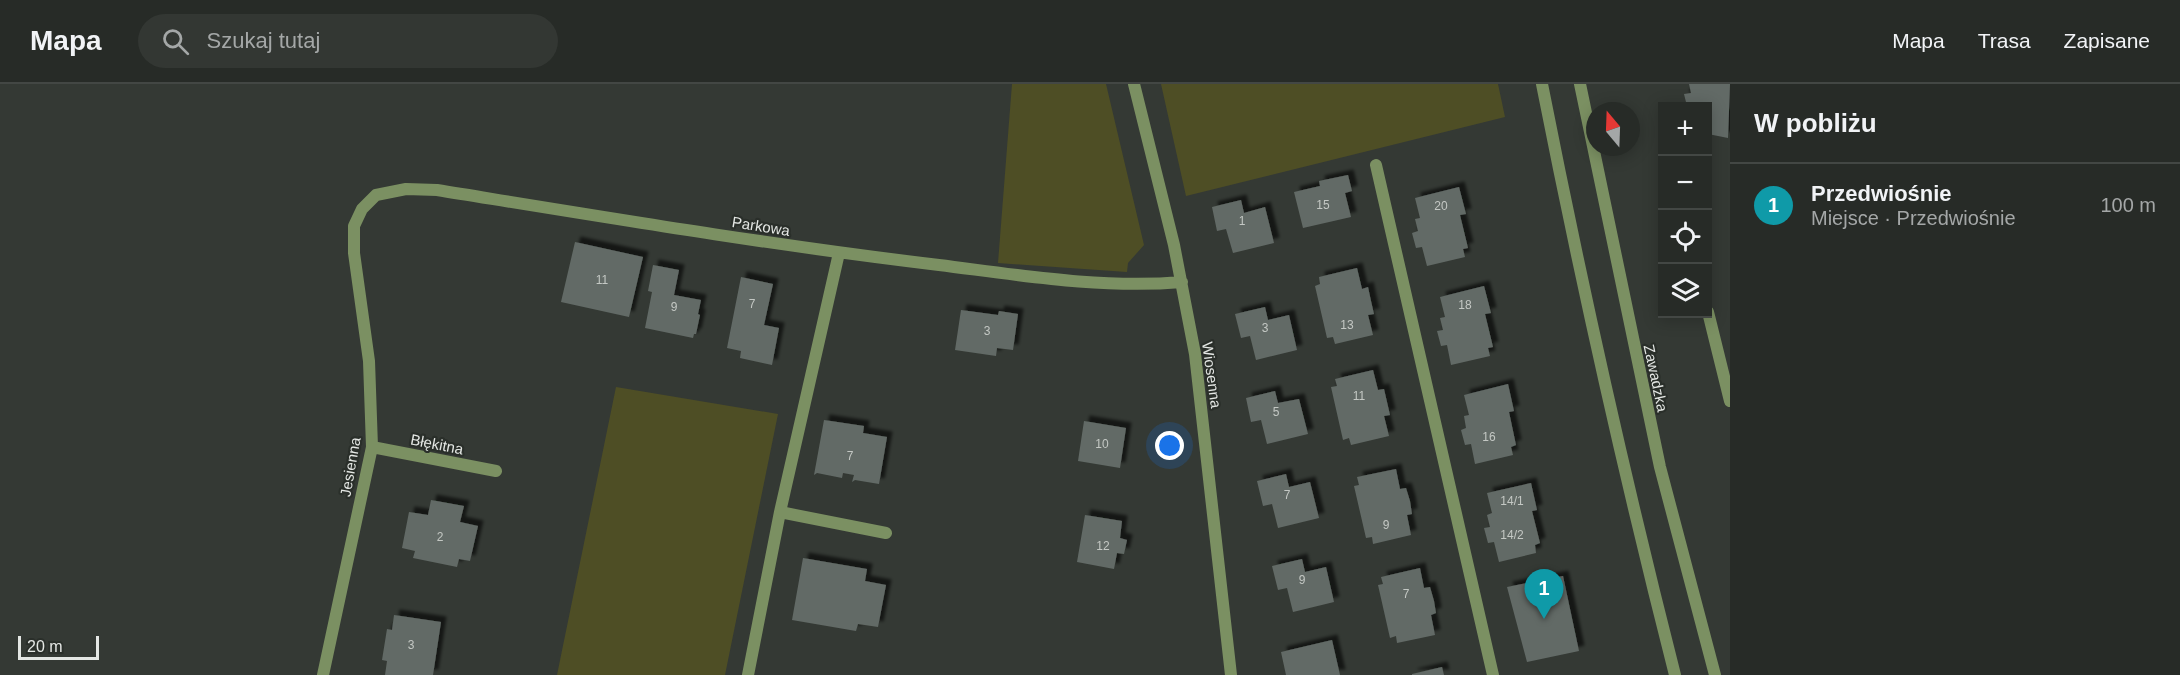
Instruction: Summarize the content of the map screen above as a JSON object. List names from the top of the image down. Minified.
{"streets":{"street":["Parkowa","Wiosenna","Zawadzka","Błękitna","Jesienna"]},"crossings":[["Parkowa","Wiosenna"],["Parkowa","Jesienna"],["Błękitna","Jesienna"]],"house_numbers":["15","20","1","11","7","18","9","13","3","3","11","5","16","10","7","7","14/1","9","14/2","2","12","9","7","3"],"scale_bar":"20 m","north":"top","page":{"header":"Mapa","search":"Szukaj tutaj","nav":["Mapa","Trasa","Zapisane"],"heading":"W pobliżu","map_buttons":["+","−"],"list":[{"mark":"1","name":"Przedwiośnie","note":"Miejsce · Przedwiośnie","value":"100 m"}],"pins":"1","scale":"20 m"}}
